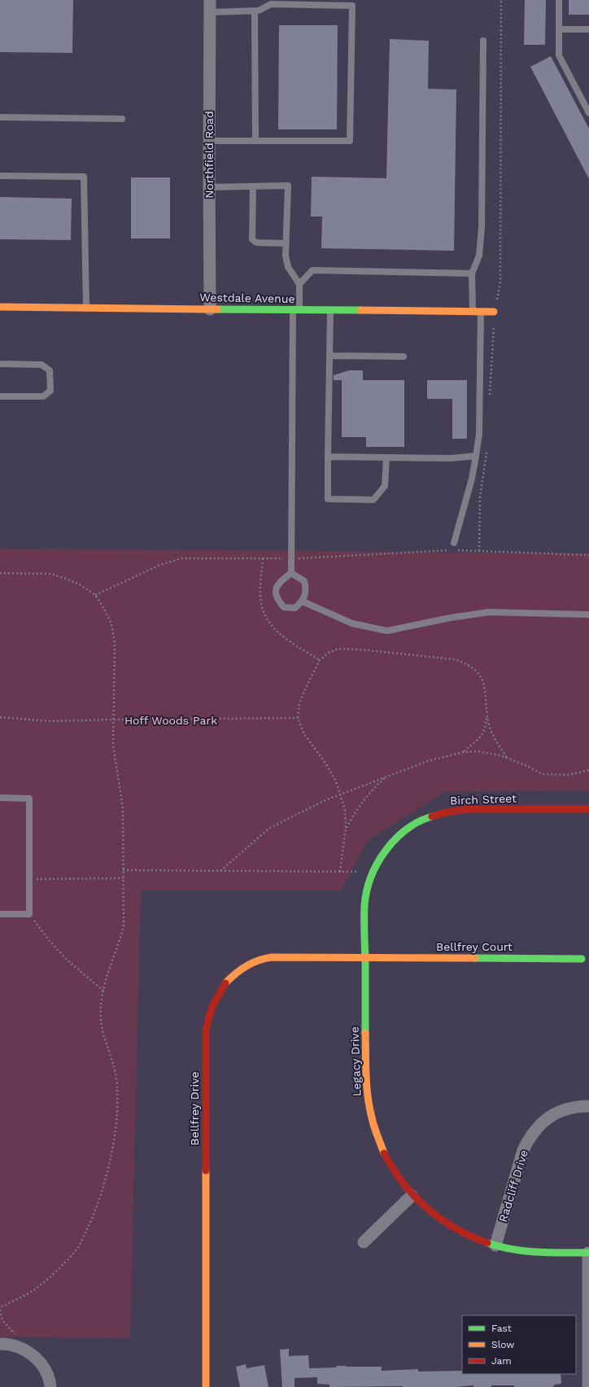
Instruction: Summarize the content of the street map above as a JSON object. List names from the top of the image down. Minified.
{"streets":{"street":["Northfield Road","Westdale Avenue","Birch Street","Bellfrey Court","Legacy Drive","Bellfrey Drive","Radcliff Drive"]},"crossings":[["Northfield Road","Westdale Avenue"],["Birch Street","Bellfrey Court"],["Birch Street","Legacy Drive"],["Birch Street","Bellfrey Drive"],["Bellfrey Court","Legacy Drive"],["Bellfrey Court","Bellfrey Drive"],["Legacy Drive","Bellfrey Drive"],["Legacy Drive","Radcliff Drive"]],"parks":["Hoff Woods Park"],"legend":["Fast","Slow","Jam"]}
